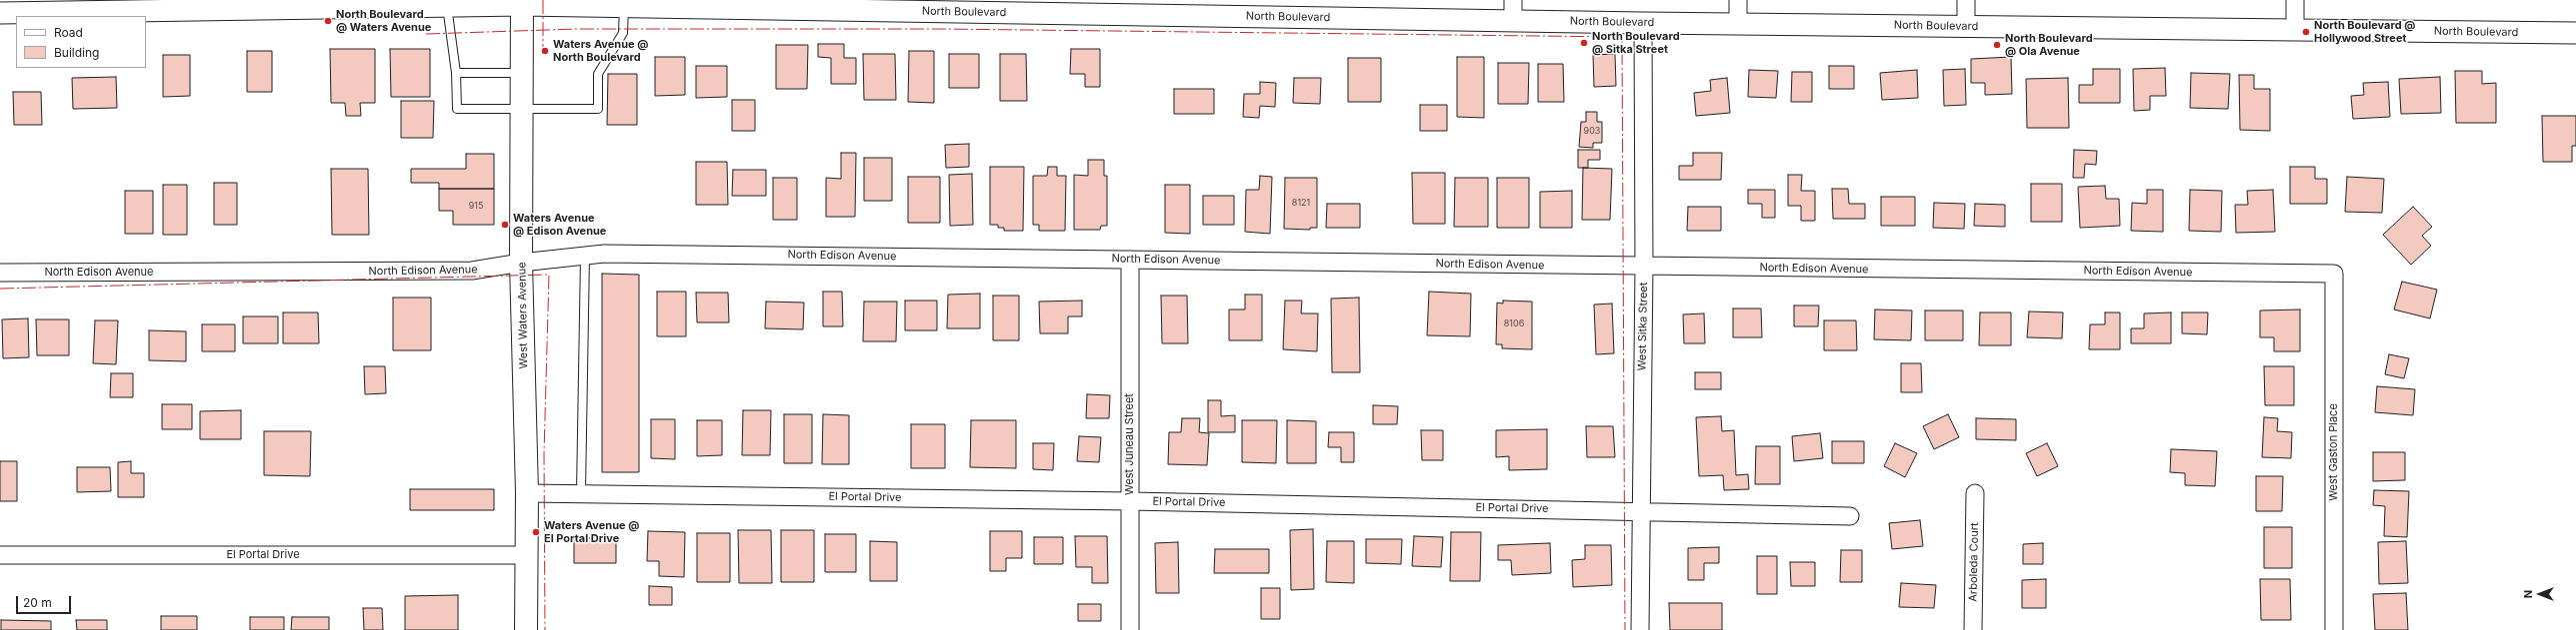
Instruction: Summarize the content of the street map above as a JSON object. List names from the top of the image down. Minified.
{"streets":{"main road":["West Waters Avenue"],"street":["North Boulevard","North Edison Avenue","West Sitka Street","West Juneau Street","West Gaston Place","El Portal Drive","Arboleda Court"]},"crossings":[["North Boulevard","West Waters Avenue"],["North Boulevard","West Sitka Street"],["North Edison Avenue","West Waters Avenue"],["North Edison Avenue","West Sitka Street"],["North Edison Avenue","West Juneau Street"],["North Edison Avenue","West Gaston Place"],["West Waters Avenue","El Portal Drive"],["West Sitka Street","El Portal Drive"],["West Juneau Street","El Portal Drive"]],"places":["North Boulevard @ Waters Avenue","North Boulevard @ Hollywood Street","North Boulevard @ Sitka Street","North Boulevard @ Ola Avenue","Waters Avenue @ North Boulevard","Waters Avenue @ Edison Avenue","Waters Avenue @ El Portal Drive"],"house_numbers":["903","8121","915","8106"],"legend":["Road","Building"],"scale_bar":"20 m","north":"left"}
